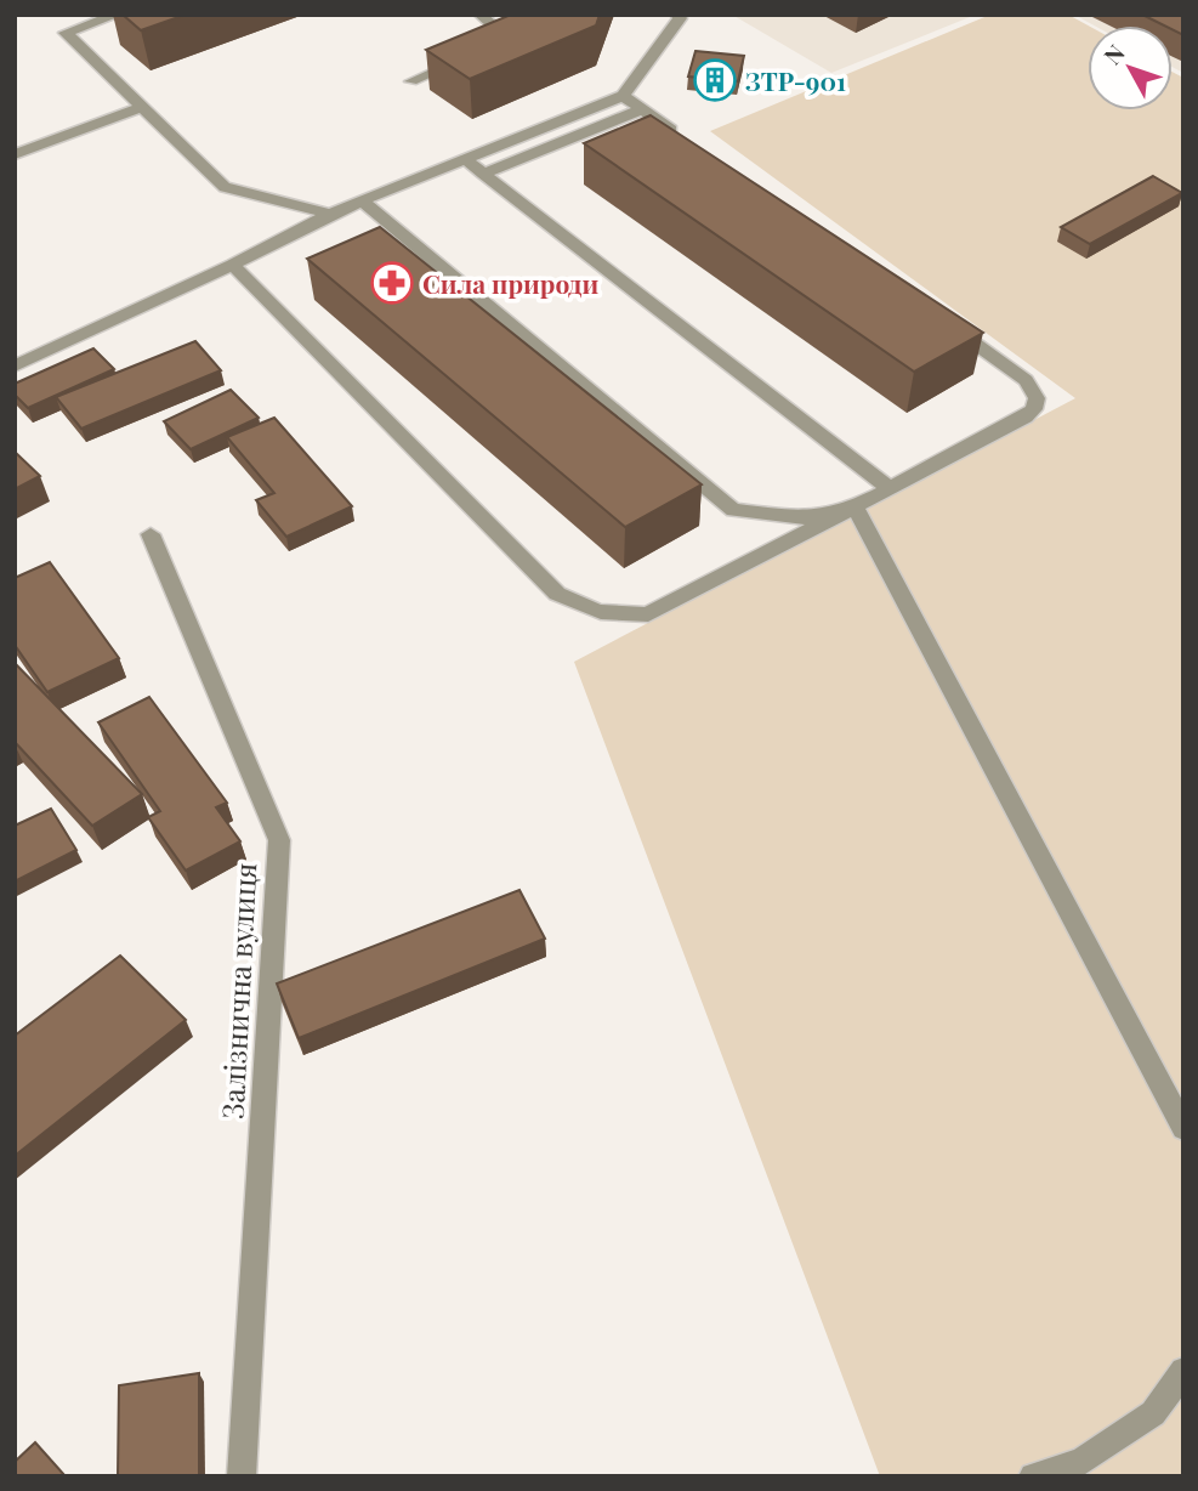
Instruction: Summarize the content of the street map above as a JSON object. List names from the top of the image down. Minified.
{"streets":{"street":["Залізнична вулиця"]},"places":{"building":["ЗТР-901"],"pharmacy":["Сила природи"]},"north":"top left"}
